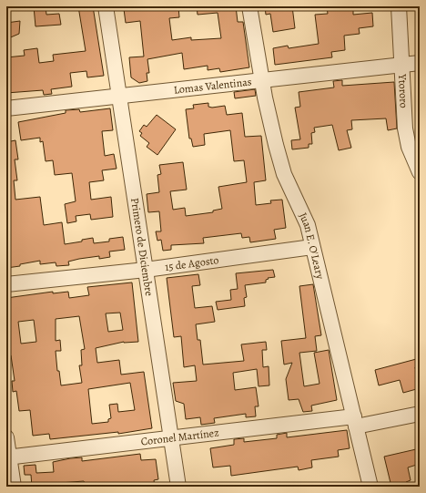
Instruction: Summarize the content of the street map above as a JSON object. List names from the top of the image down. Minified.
{"streets":{"street":["Lomas Valentinas","Ytororo","Juan E. O'Leary","Primero de Diciembre","15 de Agosto","Coronel Martínez"]},"crossings":[["Lomas Valentinas","Ytororo"],["Lomas Valentinas","Juan E. O'Leary"],["Lomas Valentinas","Primero de Diciembre"],["Juan E. O'Leary","15 de Agosto"],["Juan E. O'Leary","Coronel Martínez"],["Primero de Diciembre","15 de Agosto"],["Primero de Diciembre","Coronel Martínez"]]}
